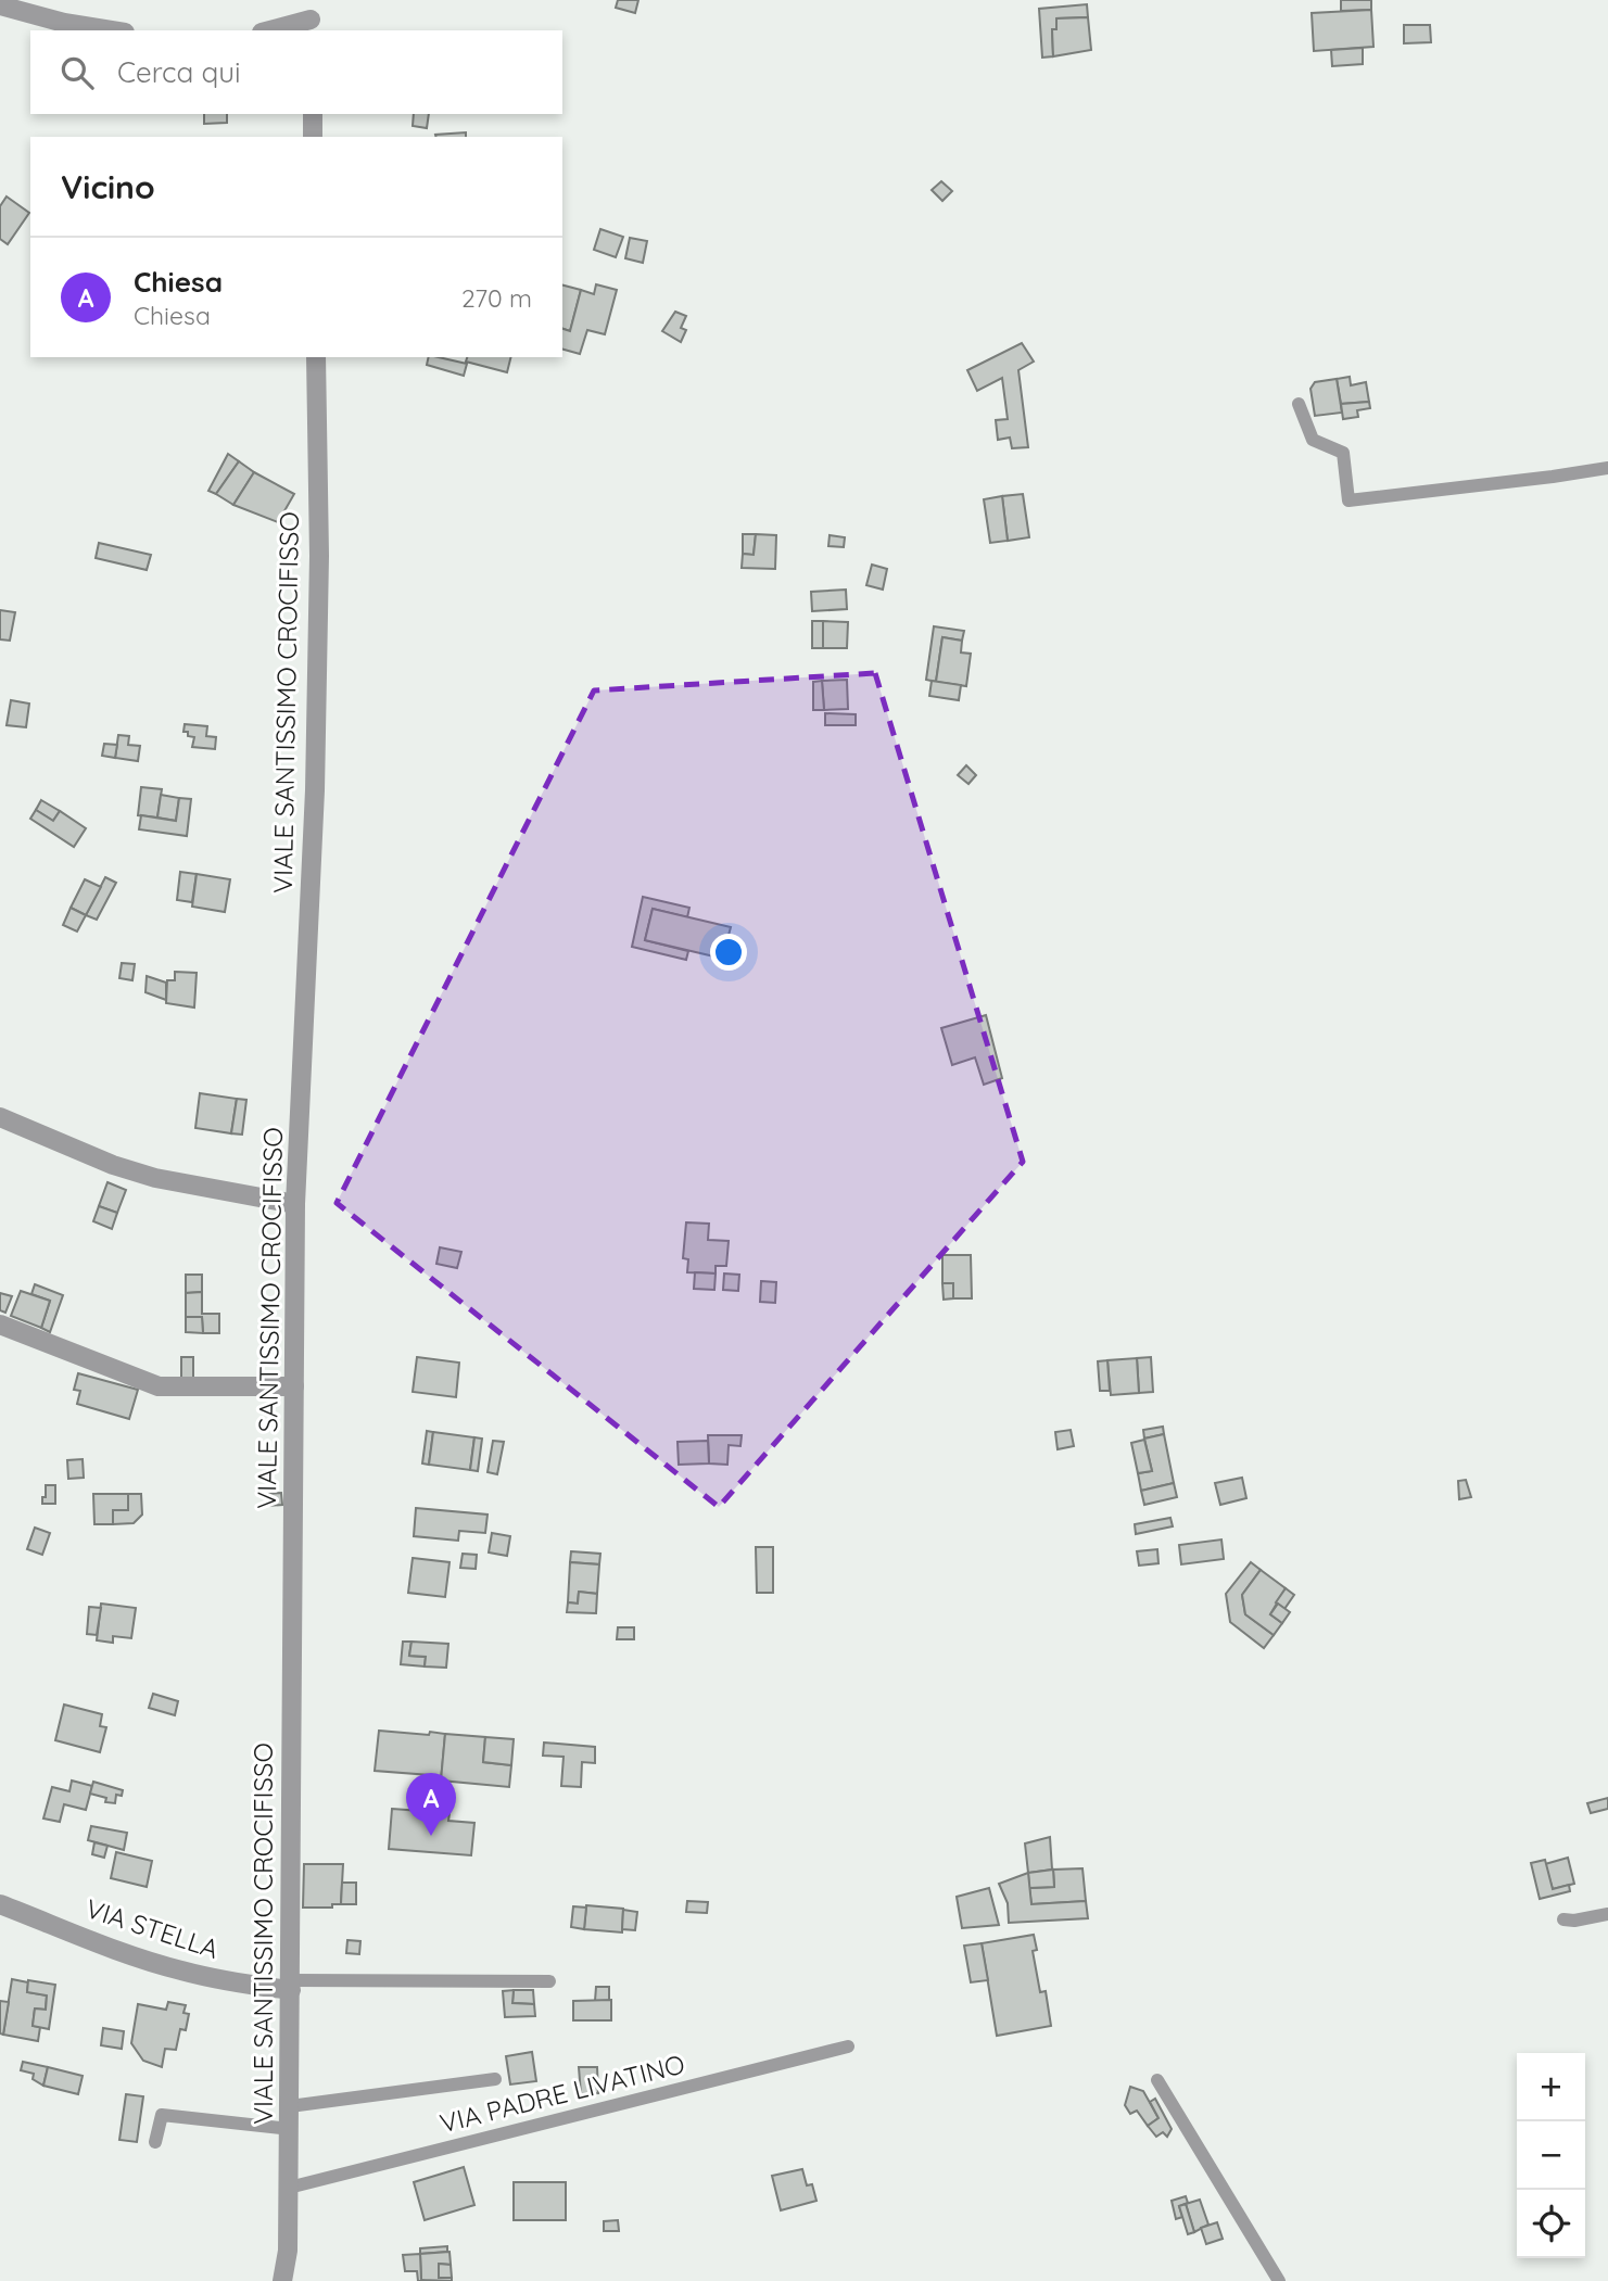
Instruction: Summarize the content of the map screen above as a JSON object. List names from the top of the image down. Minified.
{"streets":{"street":["VIALE SANTISSIMO CROCIFISSO","VIA STELLA"],"lane":["VIA PADRE LIVATINO"]},"crossings":[["VIALE SANTISSIMO CROCIFISSO","VIA STELLA"],["VIALE SANTISSIMO CROCIFISSO","VIA PADRE LIVATINO"]],"page":{"search":"Cerca qui","heading":"Vicino","list":[{"mark":"A","name":"Chiesa","note":"Chiesa","value":"270 m"}],"pins":"A","map_buttons":["+","−"]}}
